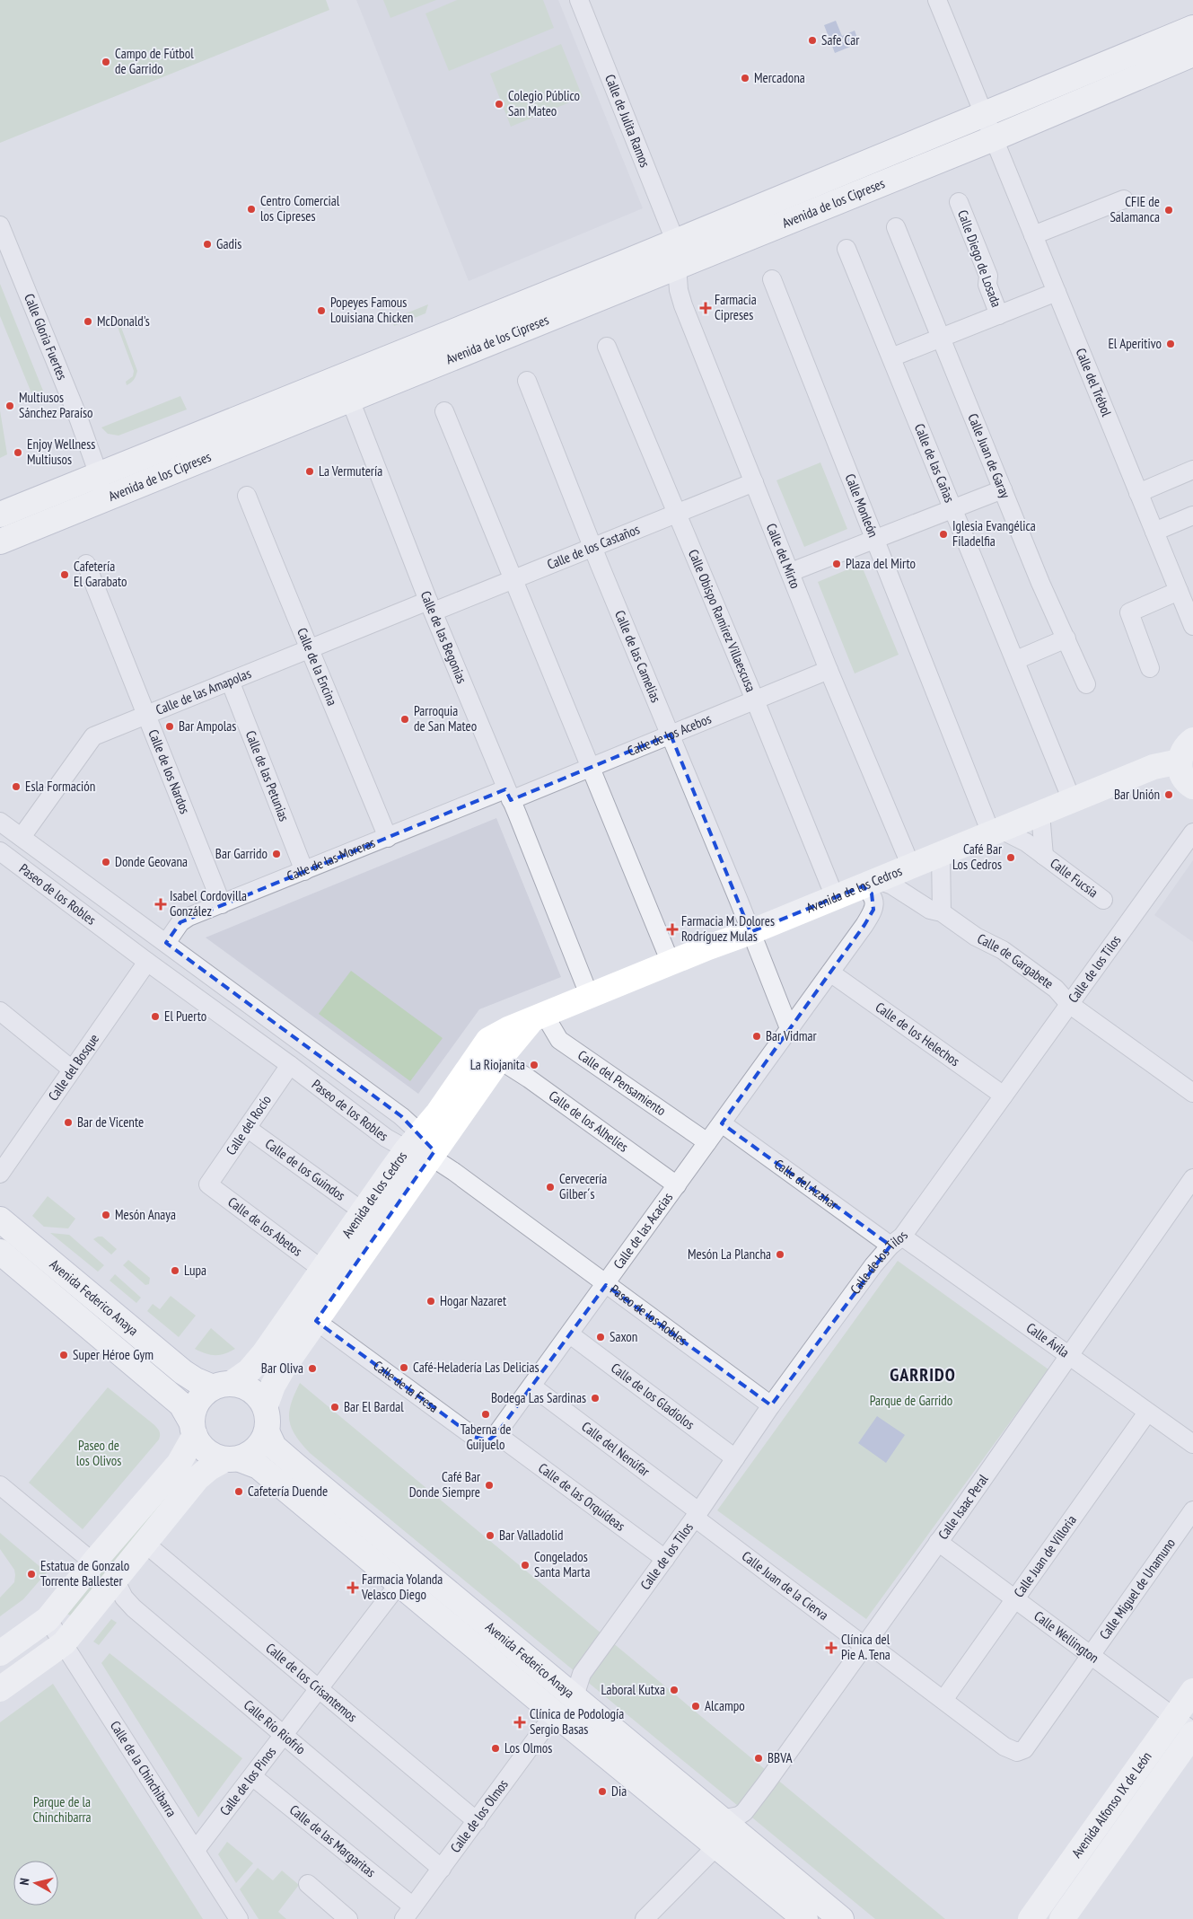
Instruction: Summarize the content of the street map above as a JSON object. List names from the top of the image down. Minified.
{"streets":{"main road":["Avenida de los Cipreses","Avenida de los Cedros","Avenida Federico Anaya","Avenida Alfonso IX de León"],"street":["Calle de Julita Ramos","Calle Diego de Losada","Calle Gloria Fuertes","Calle del Trébol","Calle Juan de Garay","Calle de las Cañas","Calle Monleón","Calle de los Castaños","Calle del Mirto","Calle Obispo Ramírez Villaescusa","Calle de las Begonias","Calle de las Camelias","Calle de la Encina","Calle de las Amapolas","Calle de los Acebos","Calle de los Nardos","Calle de las Petunias","Calle de las Moreras","Calle Fucsia","Paseo de los Robles","Calle de Gargabete","Calle de los Tilos","Calle de los Helechos","Calle del Bosque","Calle del Pensamiento","Calle de los Alhelíes","Calle del Rocío","Calle de los Guindos","Calle del Azahar","Calle de los Abetos","Calle de las Acacias","Calle Ávila","Calle de la Fresa","Calle de los Gladiolos","Calle del Nenúfar","Calle de las Orquídeas","Calle Isaac Peral","Calle Juan de Villoria","Calle Juan de la Cierva","Calle Miguel de Unamuno","Calle Wellington","Calle de los Crisantemos","Calle Río Riofrío","Calle de la Chinchibarra","Calle de los Pinos","Calle de los Olmos","Calle de las Margaritas"]},"crossings":[["Calle de Julita Ramos","Avenida de los Cipreses"],["Calle de Julita Ramos","Calle del Mirto"],["Avenida de los Cipreses","Calle Gloria Fuertes"],["Avenida de los Cipreses","Calle del Trébol"],["Avenida de los Cipreses","Calle del Mirto"],["Avenida de los Cipreses","Calle de las Begonias"],["Calle de las Cañas","Avenida de los Cedros"],["Calle Monleón","Calle Fucsia"],["Calle Monleón","Avenida de los Cedros"],["Calle de los Castaños","Calle del Mirto"],["Calle de los Castaños","Calle Obispo Ramírez Villaescusa"],["Calle de los Castaños","Calle de las Begonias"],["Calle de los Castaños","Calle de las Camelias"],["Calle de los Castaños","Calle de las Amapolas"],["Calle del Mirto","Calle de los Acebos"],["Calle del Mirto","Avenida de los Cedros"],["Calle Obispo Ramírez Villaescusa","Calle de los Acebos"],["Calle Obispo Ramírez Villaescusa","Avenida de los Cedros"],["Calle de las Begonias","Calle de las Amapolas"],["Calle de las Begonias","Calle de los Acebos"],["Calle de las Begonias","Calle de las Moreras"],["Calle de las Begonias","Avenida de los Cedros"],["Calle de las Camelias","Calle de los Acebos"],["Calle de las Camelias","Avenida de los Cedros"],["Calle de la Encina","Calle de las Amapolas"],["Calle de la Encina","Calle de las Moreras"],["Calle de las Amapolas","Calle de los Nardos"],["Calle de las Amapolas","Calle de las Petunias"],["Calle de las Amapolas","Paseo de los Robles"],["Calle de los Acebos","Calle de las Moreras"],["Calle de los Nardos","Calle de las Moreras"],["Calle de las Petunias","Calle de las Moreras"],["Calle de las Moreras","Paseo de los Robles"],["Calle Fucsia","Avenida de los Cedros"],["Avenida de los Cedros","Paseo de los Robles"],["Avenida de los Cedros","Calle de Gargabete"],["Avenida de los Cedros","Calle del Pensamiento"],["Avenida de los Cedros","Calle de los Alhelíes"],["Avenida de los Cedros","Calle de los Guindos"],["Avenida de los Cedros","Calle de los Abetos"],["Avenida de los Cedros","Calle de las Acacias"],["Avenida de los Cedros","Avenida Federico Anaya"],["Avenida de los Cedros","Calle de la Fresa"],["Paseo de los Robles","Calle de los Tilos"],["Paseo de los Robles","Calle del Bosque"],["Paseo de los Robles","Calle del Rocío"],["Paseo de los Robles","Calle de las Acacias"],["Calle de Gargabete","Calle de los Tilos"],["Calle de Gargabete","Calle de las Acacias"],["Calle de los Tilos","Calle de los Helechos"],["Calle de los Tilos","Calle del Azahar"],["Calle de los Tilos","Avenida Federico Anaya"],["Calle de los Tilos","Calle Ávila"],["Calle de los Tilos","Calle de los Gladiolos"],["Calle de los Tilos","Calle del Nenúfar"],["Calle de los Tilos","Calle de las Orquídeas"],["Calle de los Tilos","Calle Juan de la Cierva"],["Calle de los Helechos","Calle de las Acacias"],["Calle del Pensamiento","Calle de las Acacias"],["Calle de los Alhelíes","Calle de las Acacias"],["Calle del Rocío","Calle de los Guindos"],["Calle del Rocío","Calle de los Abetos"],["Calle del Azahar","Calle de las Acacias"],["Calle del Azahar","Calle Ávila"],["Calle de las Acacias","Calle de la Fresa"],["Calle de las Acacias","Calle de los Gladiolos"],["Calle de las Acacias","Calle del Nenúfar"],["Calle de las Acacias","Calle de las Orquídeas"],["Avenida Federico Anaya","Calle Isaac Peral"],["Avenida Federico Anaya","Calle de los Pinos"],["Avenida Federico Anaya","Calle de los Olmos"],["Calle Ávila","Calle Isaac Peral"],["Calle Ávila","Calle Juan de Villoria"],["Calle de la Fresa","Calle de las Orquídeas"],["Calle del Nenúfar","Calle Juan de la Cierva"],["Calle Isaac Peral","Calle Juan de la Cierva"],["Calle Isaac Peral","Calle Wellington"],["Calle Juan de Villoria","Calle Juan de la Cierva"],["Calle Juan de Villoria","Calle Wellington"],["Calle Juan de la Cierva","Calle Miguel de Unamuno"],["Calle Miguel de Unamuno","Calle Wellington"],["Calle Wellington","Avenida Alfonso IX de León"],["Calle de los Crisantemos","Calle de los Pinos"],["Calle de los Crisantemos","Calle de los Olmos"],["Calle Río Riofrío","Calle de los Pinos"],["Calle Río Riofrío","Calle de los Olmos"],["Calle de la Chinchibarra","Calle de los Pinos"],["Calle de los Pinos","Calle de las Margaritas"],["Calle de los Olmos","Calle de las Margaritas"]],"districts":["GARRIDO"],"parks":["Parque de Garrido","Paseo de los Olivos","Parque de la Chinchibarra"],"places":{"other":["Safe Car","Campo de Fútbol de Garrido","Mercadona","Colegio Público San Mateo","Centro Comercial los Cipreses","CFIE de Salamanca","Gadis","Popeyes Famous Louisiana Chicken","McDonald's","El Aperitivo","Multiusos Sánchez Paraíso","Enjoy Wellness Multiusos","La Vermutería","Iglesia Evangélica Filadelfia","Plaza del Mirto","Cafetería El Garabato","Parroquia de San Mateo","Bar Ampolas","Esla Formación","Bar Unión","Bar Garrido","Café Bar Los Cedros","Donde Geovana","El Puerto","Bar Vidmar","La Riojanita","Bar de Vicente","Cervecería Gilber´s","Mesón Anaya","Mesón La Plancha","Lupa","Hogar Nazaret","Saxon","Super Héroe Gym","Café-Heladería Las Delicias","Bar Oliva","Bodega Las Sardinas","Bar El Bardal","Taberna de Guijuelo","Café Bar Donde Siempre","Cafetería Duende","Bar Valladolid","Congelados Santa Marta","Estatua de Gonzalo Torrente Ballester","Laboral Kutxa","Alcampo","Los Olmos","BBVA","Dia"],"health":["Farmacia Cipreses","Isabel Cordovilla González","Farmacia M. Dolores Rodríguez Mulas","Farmacia Yolanda Velasco Diego","Clínica del Pie A. Tena","Clínica de Podología Sergio Basas"]},"north":"left"}
